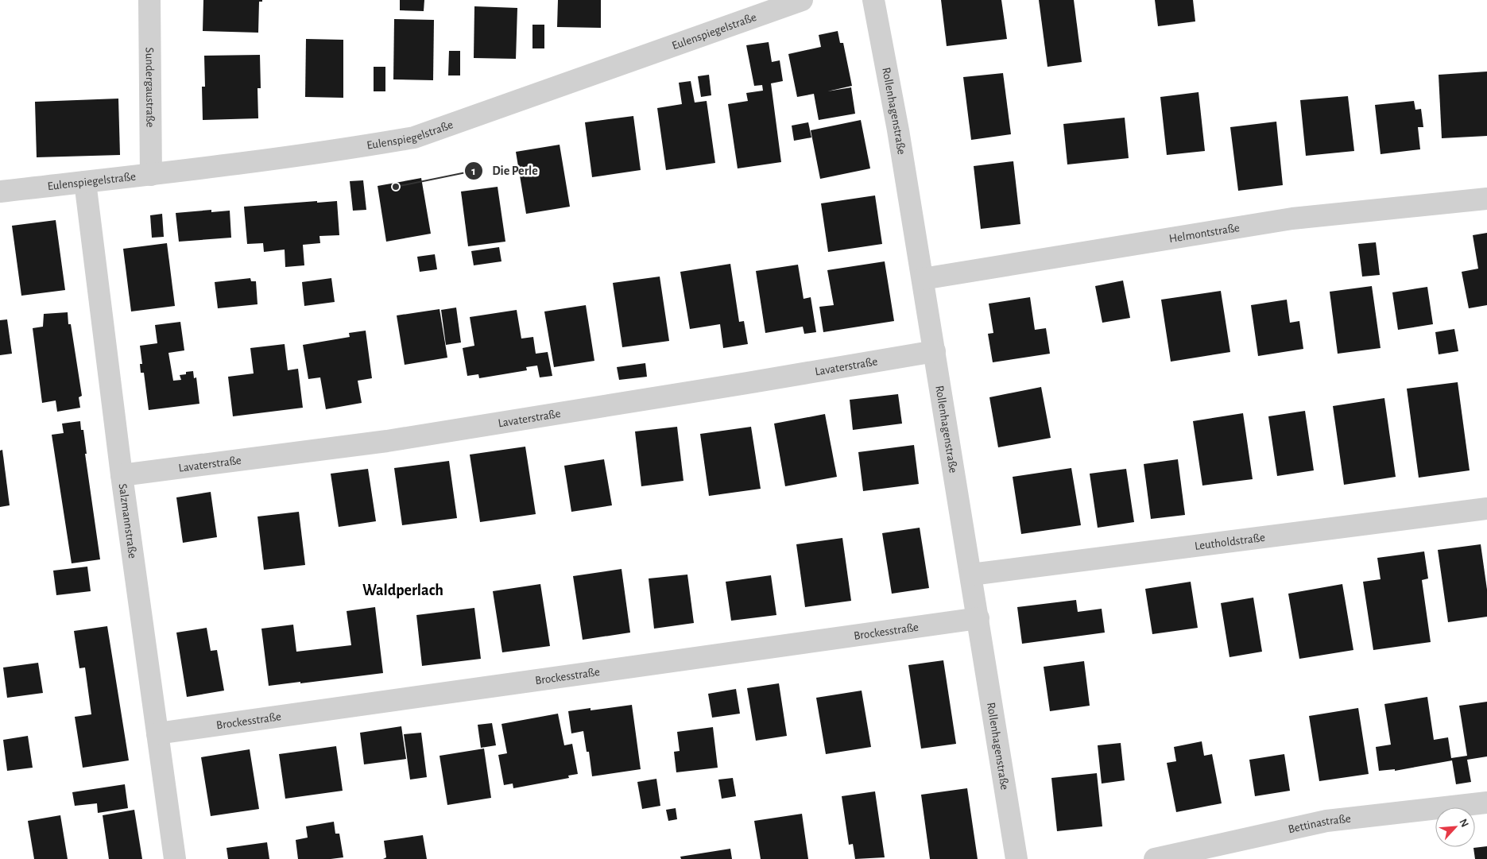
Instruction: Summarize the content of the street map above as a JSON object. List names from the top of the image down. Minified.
{"streets":{"street":["Eulenspiegelstraße","Sundergaustraße","Rollenhagenstraße","Helmontstraße","Lavaterstraße","Salzmannstraße","Leutholdstraße","Brockesstraße","Bettinastraße"]},"crossings":[["Eulenspiegelstraße","Sundergaustraße"],["Eulenspiegelstraße","Salzmannstraße"],["Rollenhagenstraße","Helmontstraße"],["Rollenhagenstraße","Lavaterstraße"],["Rollenhagenstraße","Leutholdstraße"],["Rollenhagenstraße","Brockesstraße"],["Lavaterstraße","Salzmannstraße"],["Salzmannstraße","Brockesstraße"]],"districts":["Waldperlach"],"places":["Die Perle"],"north":"top right"}
